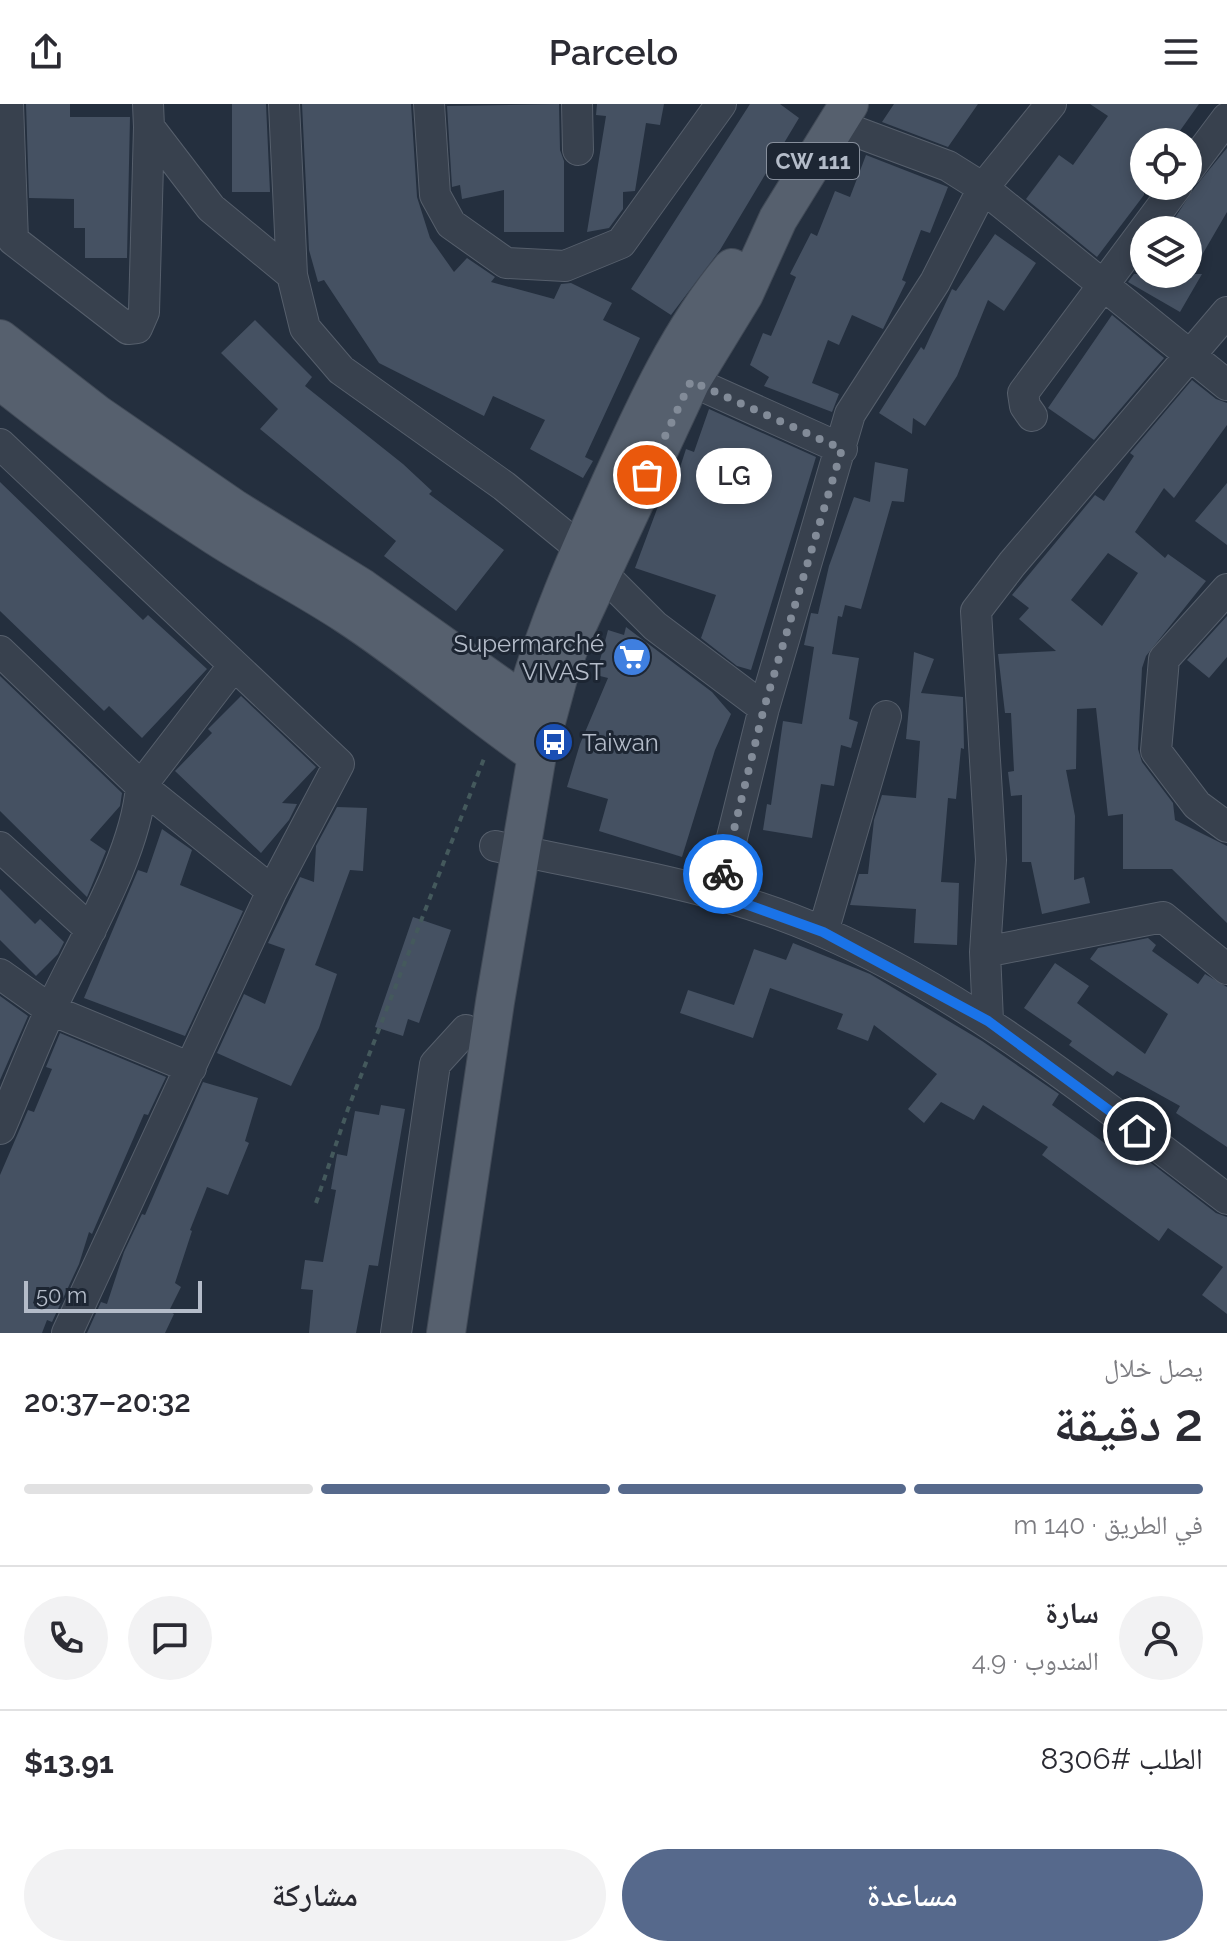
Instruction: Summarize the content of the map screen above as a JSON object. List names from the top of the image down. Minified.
{"streets":{"main road":["CW 111"]},"places":{"other":["LG"],"supermarket":["Supermarché VIVAST"],"bus stop":["Taiwan"]},"scale_bar":"50 m","page":{"header":"Parcelo","bubble":"LG","scale":"50 m","heading":["2 دقيقة","يصل خلال","20:32–20:37"],"panel":["سارة","المندوب · 4.9","الطلب #8306","$13.91"],"bar":"في الطريق · 140 m","buttons":["مساعدة","مشاركة"]}}
